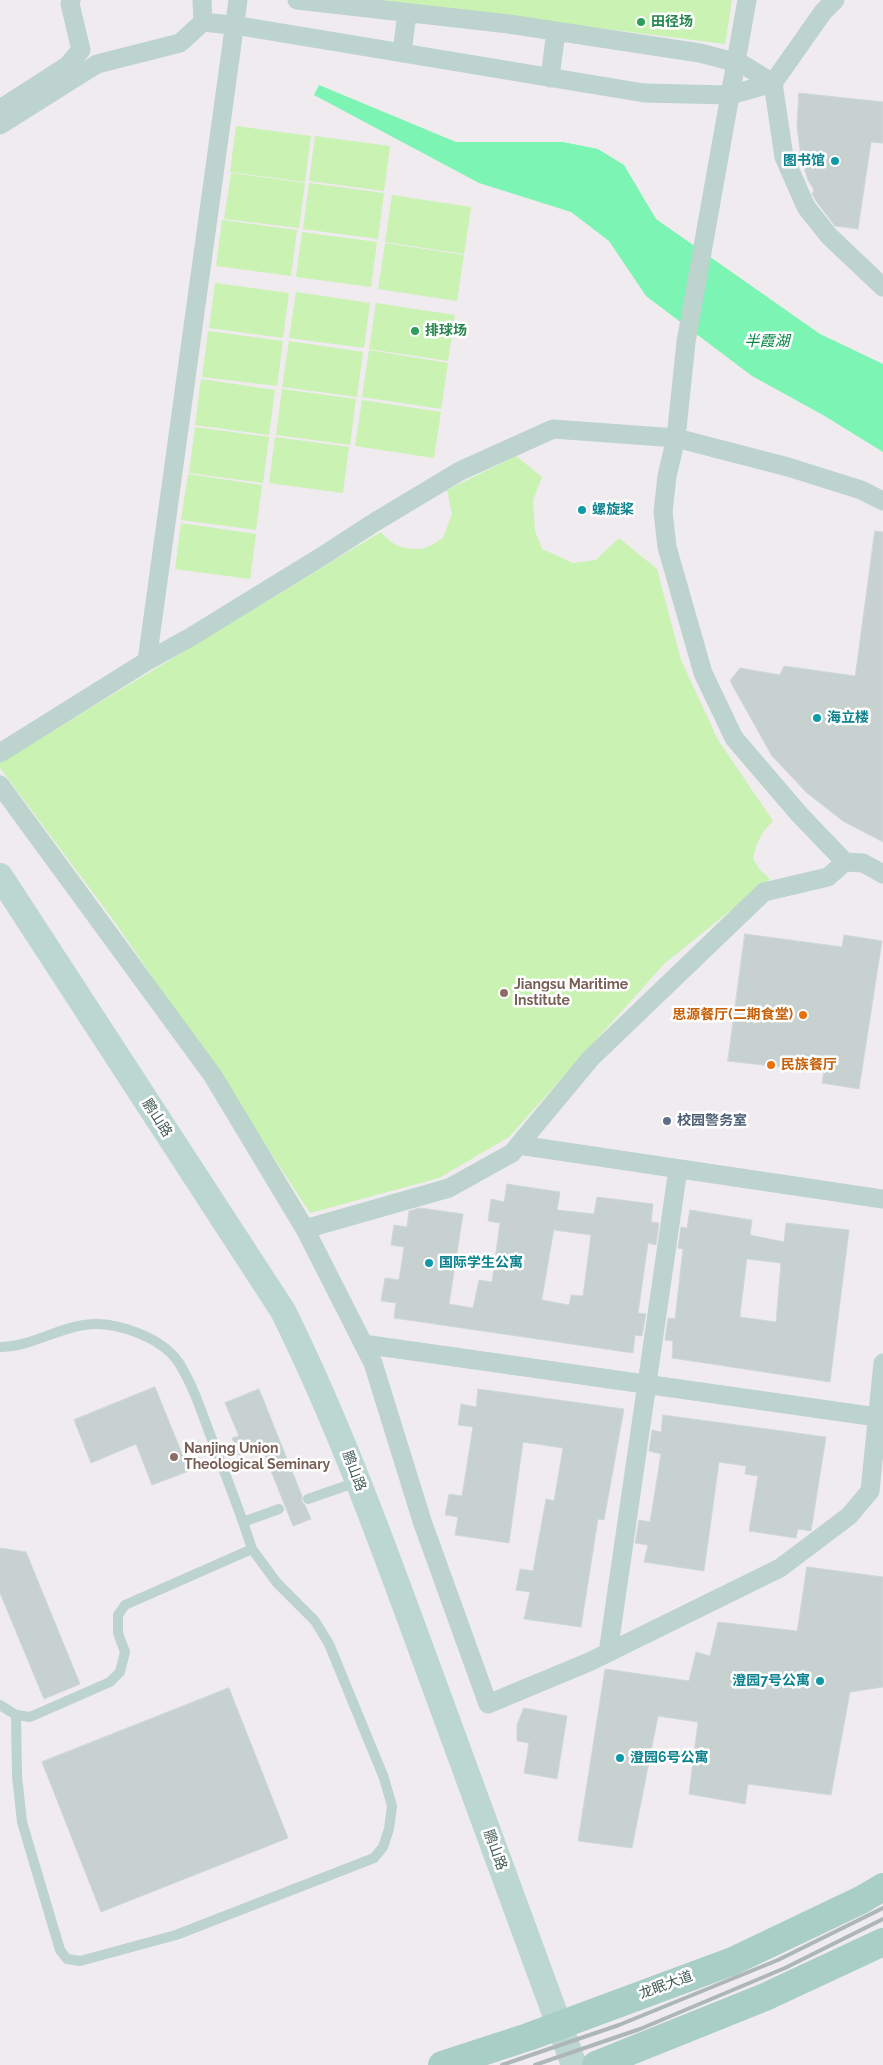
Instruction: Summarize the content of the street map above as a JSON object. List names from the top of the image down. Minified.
{"streets":{"main road":["龙眠大道"],"street":["鹏山路"]},"crossings":[["鹏山路","龙眠大道"]],"water":["半霞湖"],"places":["田径场","图书馆","排球场","螺旋桨","海立楼","Jiangsu Maritime Institute","思源餐厅(二期食堂)","民族餐厅","校园警务室","国际学生公寓","Nanjing Union Theological Seminary","澄园7号公寓","澄园6号公寓"]}
